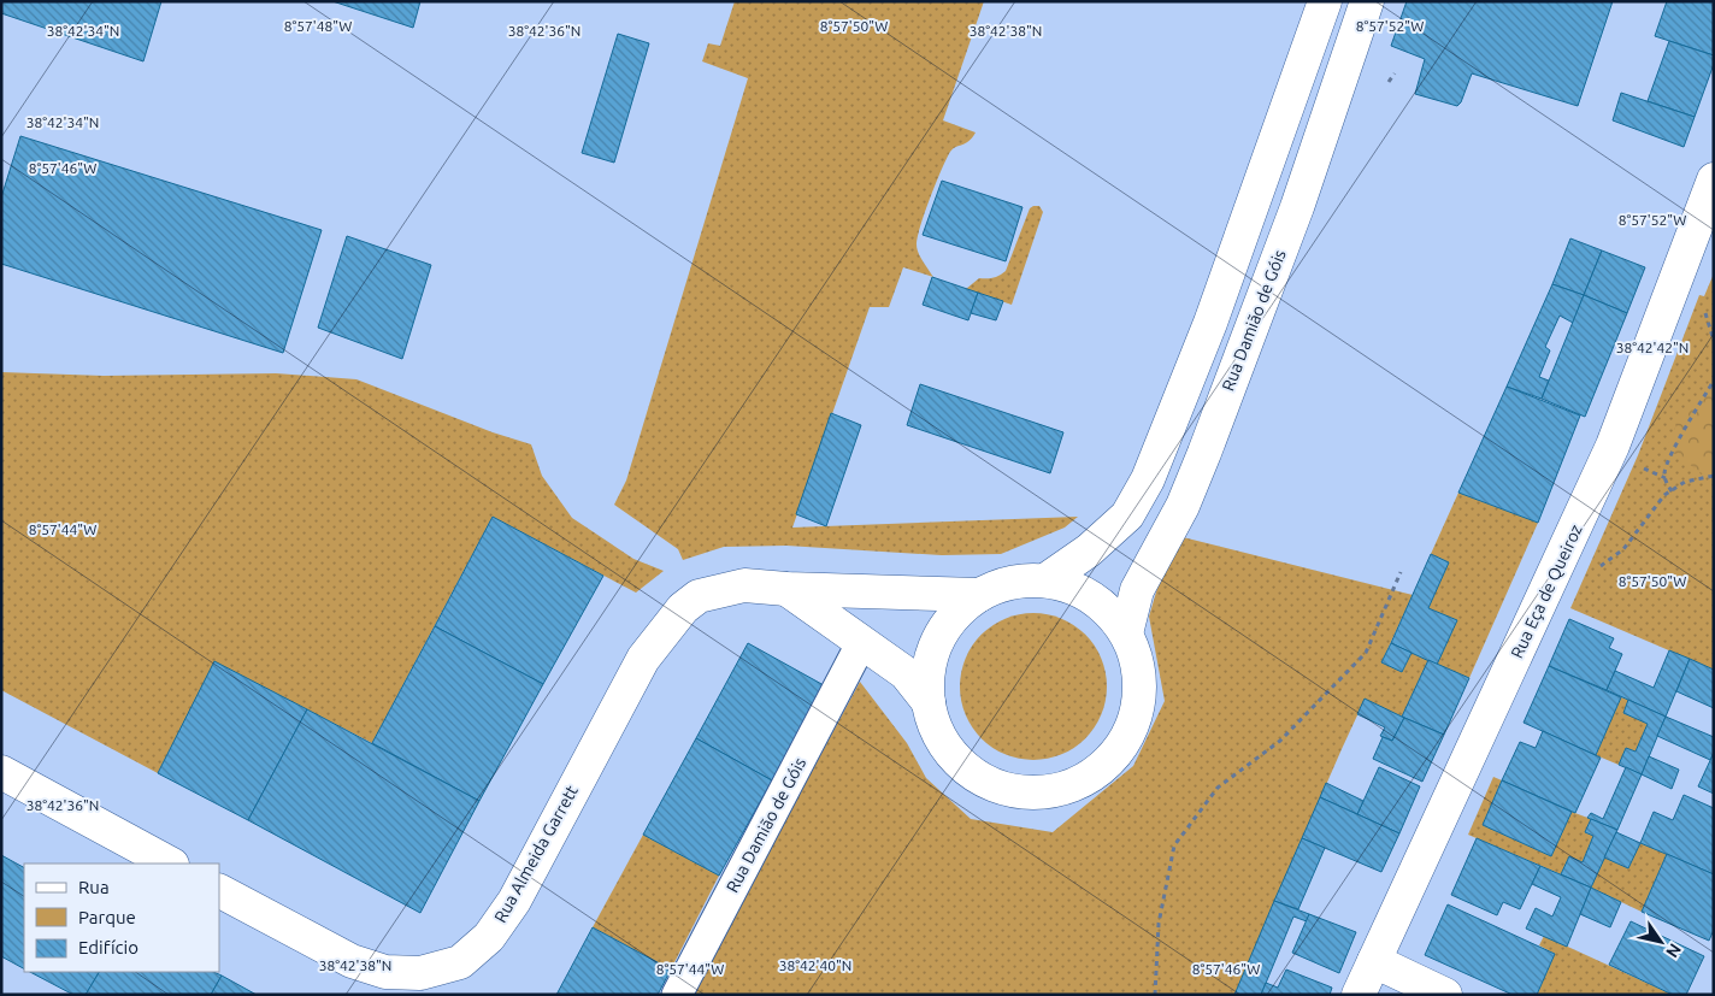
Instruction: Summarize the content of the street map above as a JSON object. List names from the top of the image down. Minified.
{"streets":{"street":["Rua Damião de Góis","Rua Eça de Queiroz","Rua Almeida Garrett"]},"crossings":[["Rua Damião de Góis","Rua Almeida Garrett"]],"legend":["Rua","Parque","Edifício"],"north":"bottom right","coordinates":["8°57'48\"W","8°57'52\"W","8°57'50\"W","38°42'34\"N","38°42'36\"N","38°42'38\"N","8°57'46\"W","38°42'42\"N","8°57'44\"W","38°42'40\"N"]}
